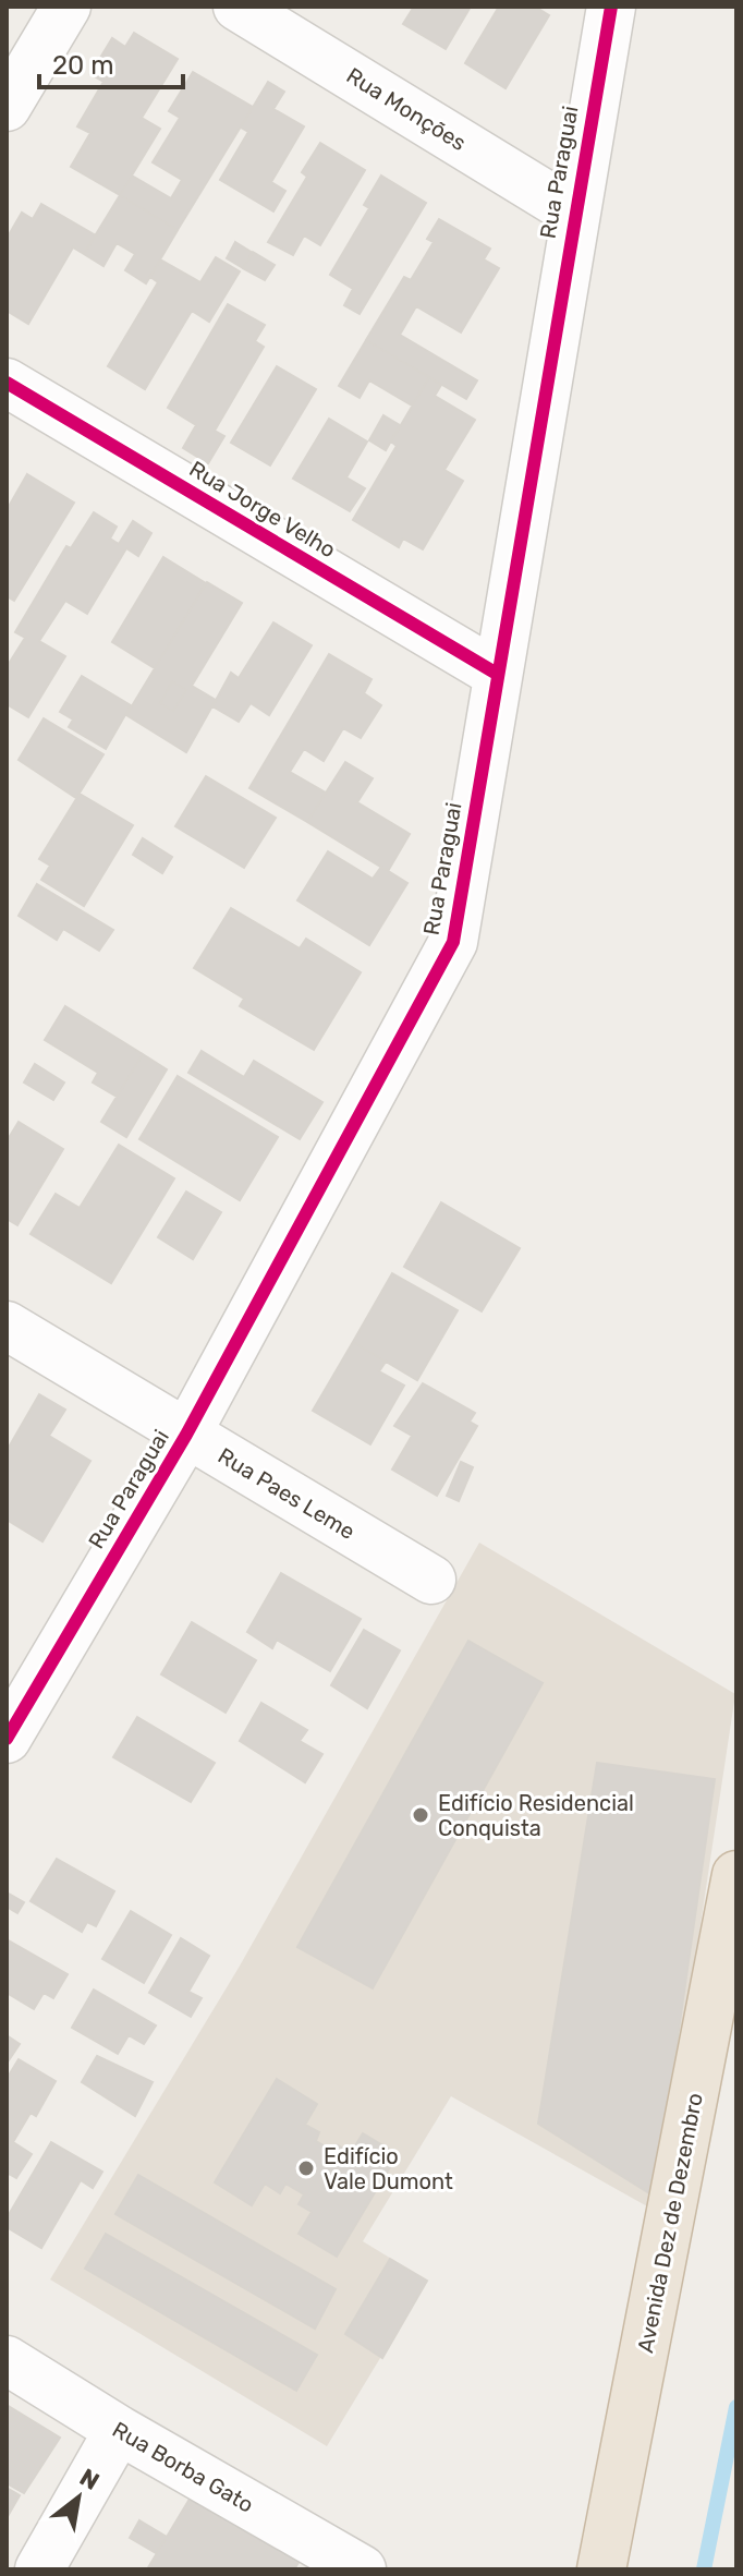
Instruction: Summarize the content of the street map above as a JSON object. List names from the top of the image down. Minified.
{"streets":{"highway":["Avenida Dez de Dezembro"],"street":["Rua Monções","Rua Paraguai","Rua Jorge Velho","Rua Paes Leme","Rua Borba Gato"]},"crossings":[["Rua Monções","Rua Paraguai"],["Rua Paraguai","Rua Jorge Velho"],["Rua Paraguai","Rua Paes Leme"]],"places":["Edifício Residencial Conquista","Edifício Vale Dumont"],"scale_bar":"20 m","north":"top right"}
